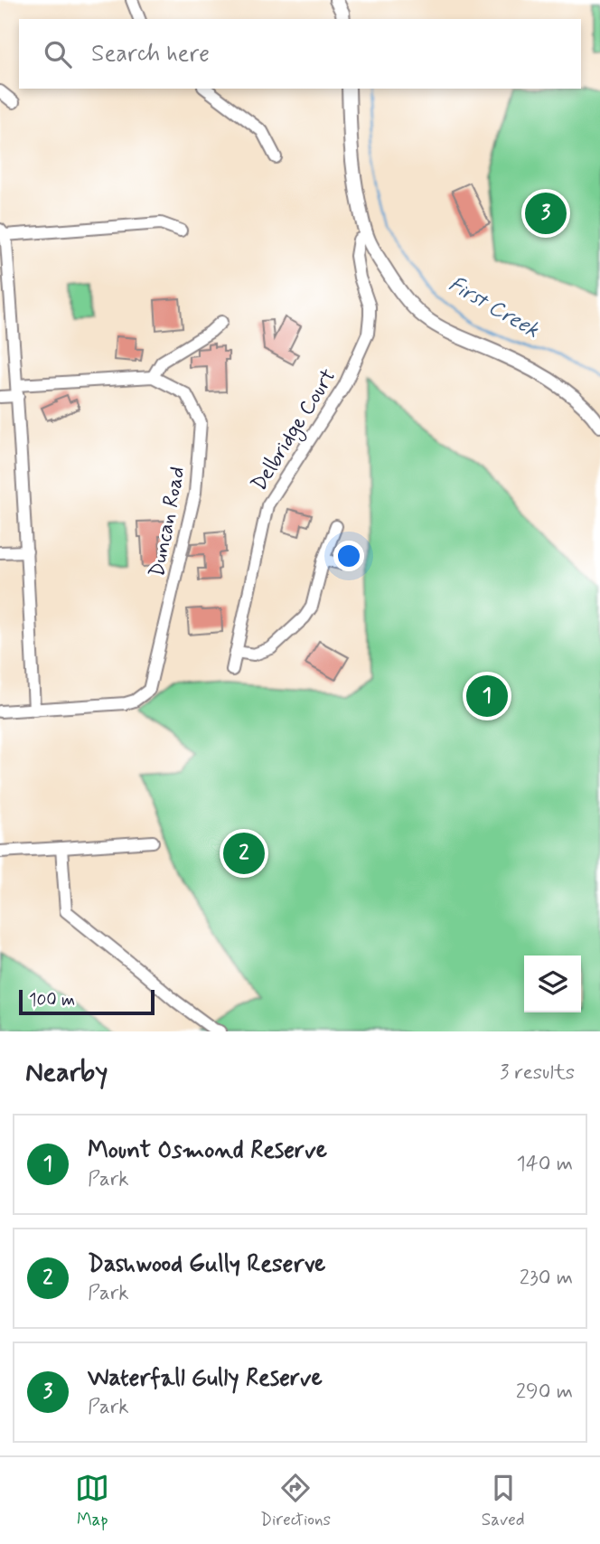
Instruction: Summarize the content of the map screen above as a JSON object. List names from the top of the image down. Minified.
{"streets":{"street":["Delbridge Court","Duncan Road"]},"water":["First Creek"],"scale_bar":"100 m","page":{"search":"Search here","pins":["3","1","2"],"scale":"100 m","heading":["Nearby","3 results"],"list":[{"mark":"1","name":"Mount Osmond Reserve","note":"Park","value":"140 m"},{"mark":"2","name":"Dashwood Gully Reserve","note":"Park","value":"230 m"},{"mark":"3","name":"Waterfall Gully Reserve","note":"Park","value":"290 m"}],"nav":["Map","Directions","Saved"]}}
